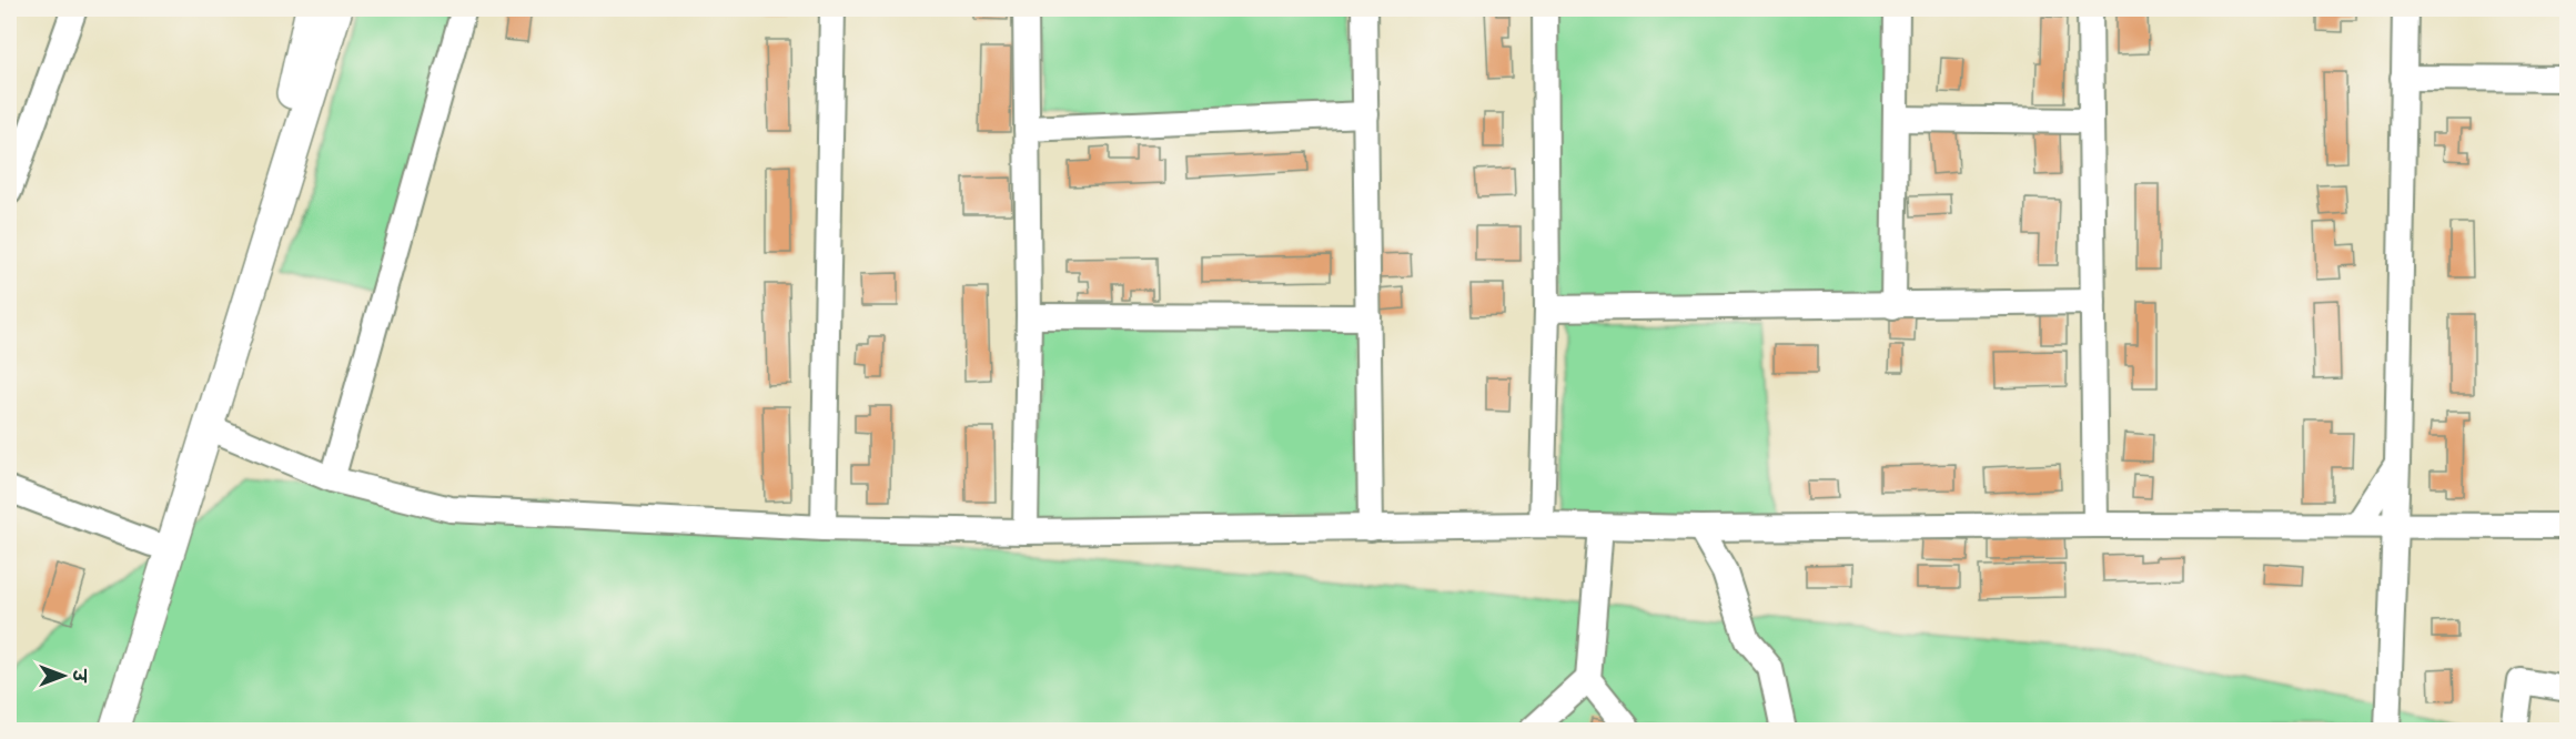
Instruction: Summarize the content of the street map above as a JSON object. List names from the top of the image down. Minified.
{"north":"right"}
